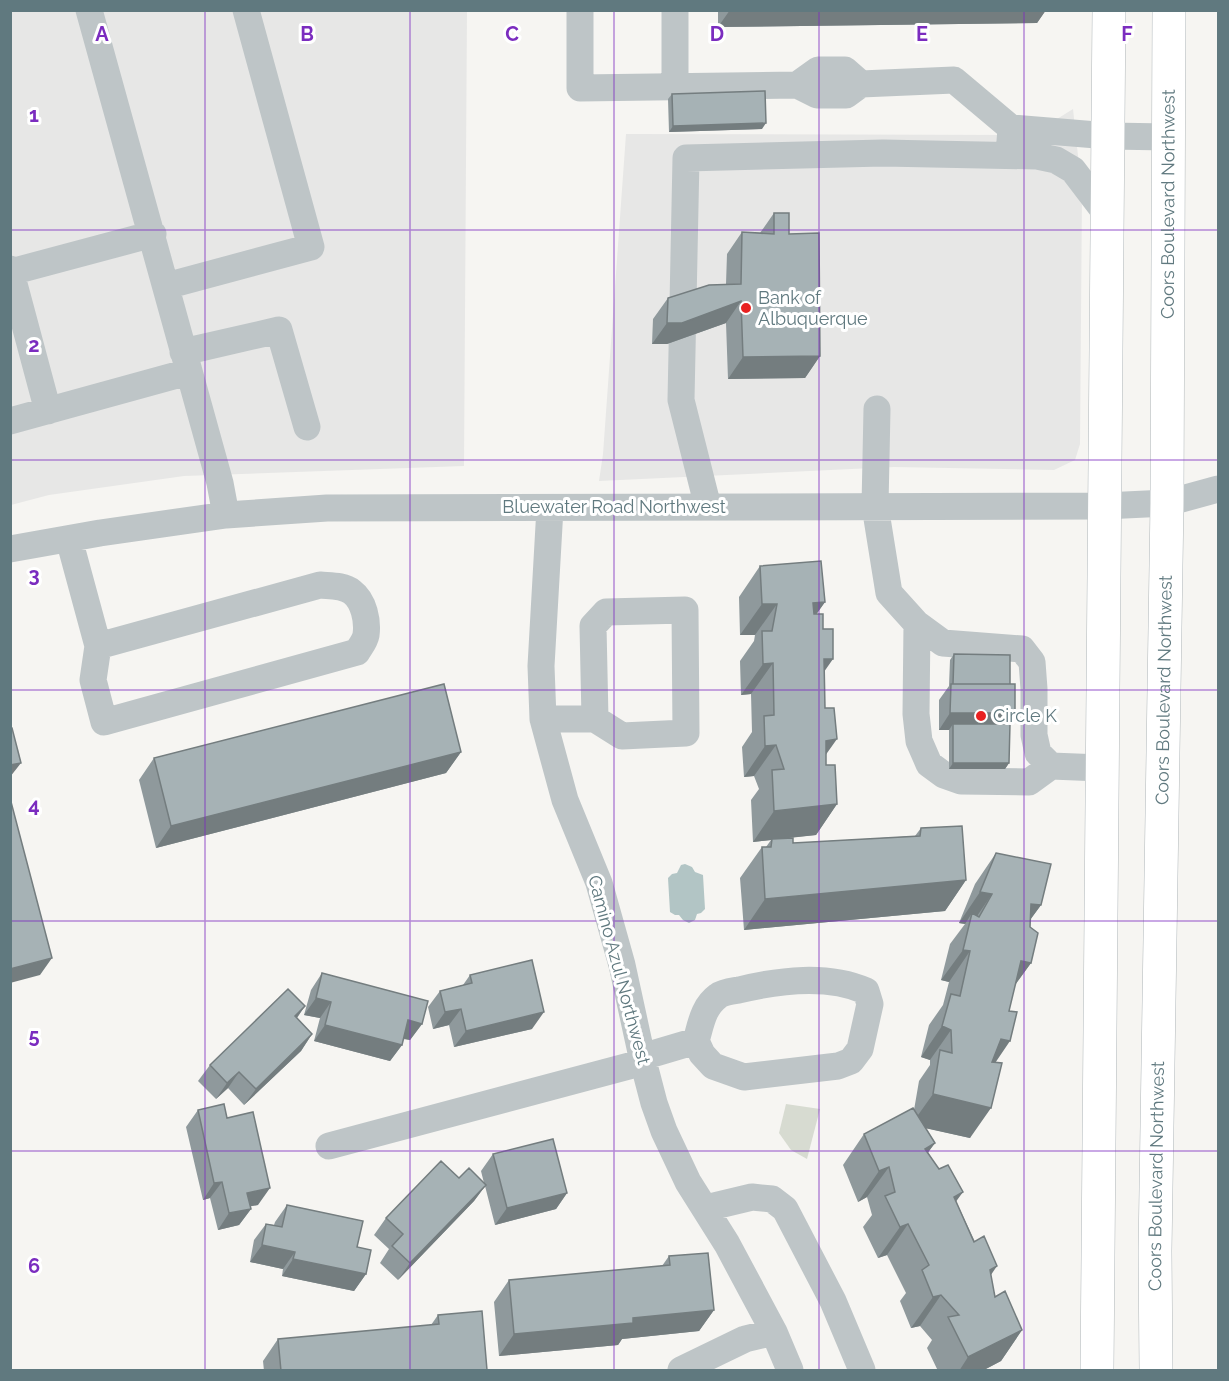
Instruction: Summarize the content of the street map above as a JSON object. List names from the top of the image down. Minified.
{"streets":{"main road":["Coors Boulevard Northwest"],"street":["Bluewater Road Northwest","Camino Azul Northwest"]},"crossings":[["Coors Boulevard Northwest","Bluewater Road Northwest"],["Bluewater Road Northwest","Camino Azul Northwest"]],"places":["Bank of Albuquerque","Circle K"],"grid":{"columns":["A","B","C","D","E","F"],"rows":["1","2","3","4","5","6"]}}
